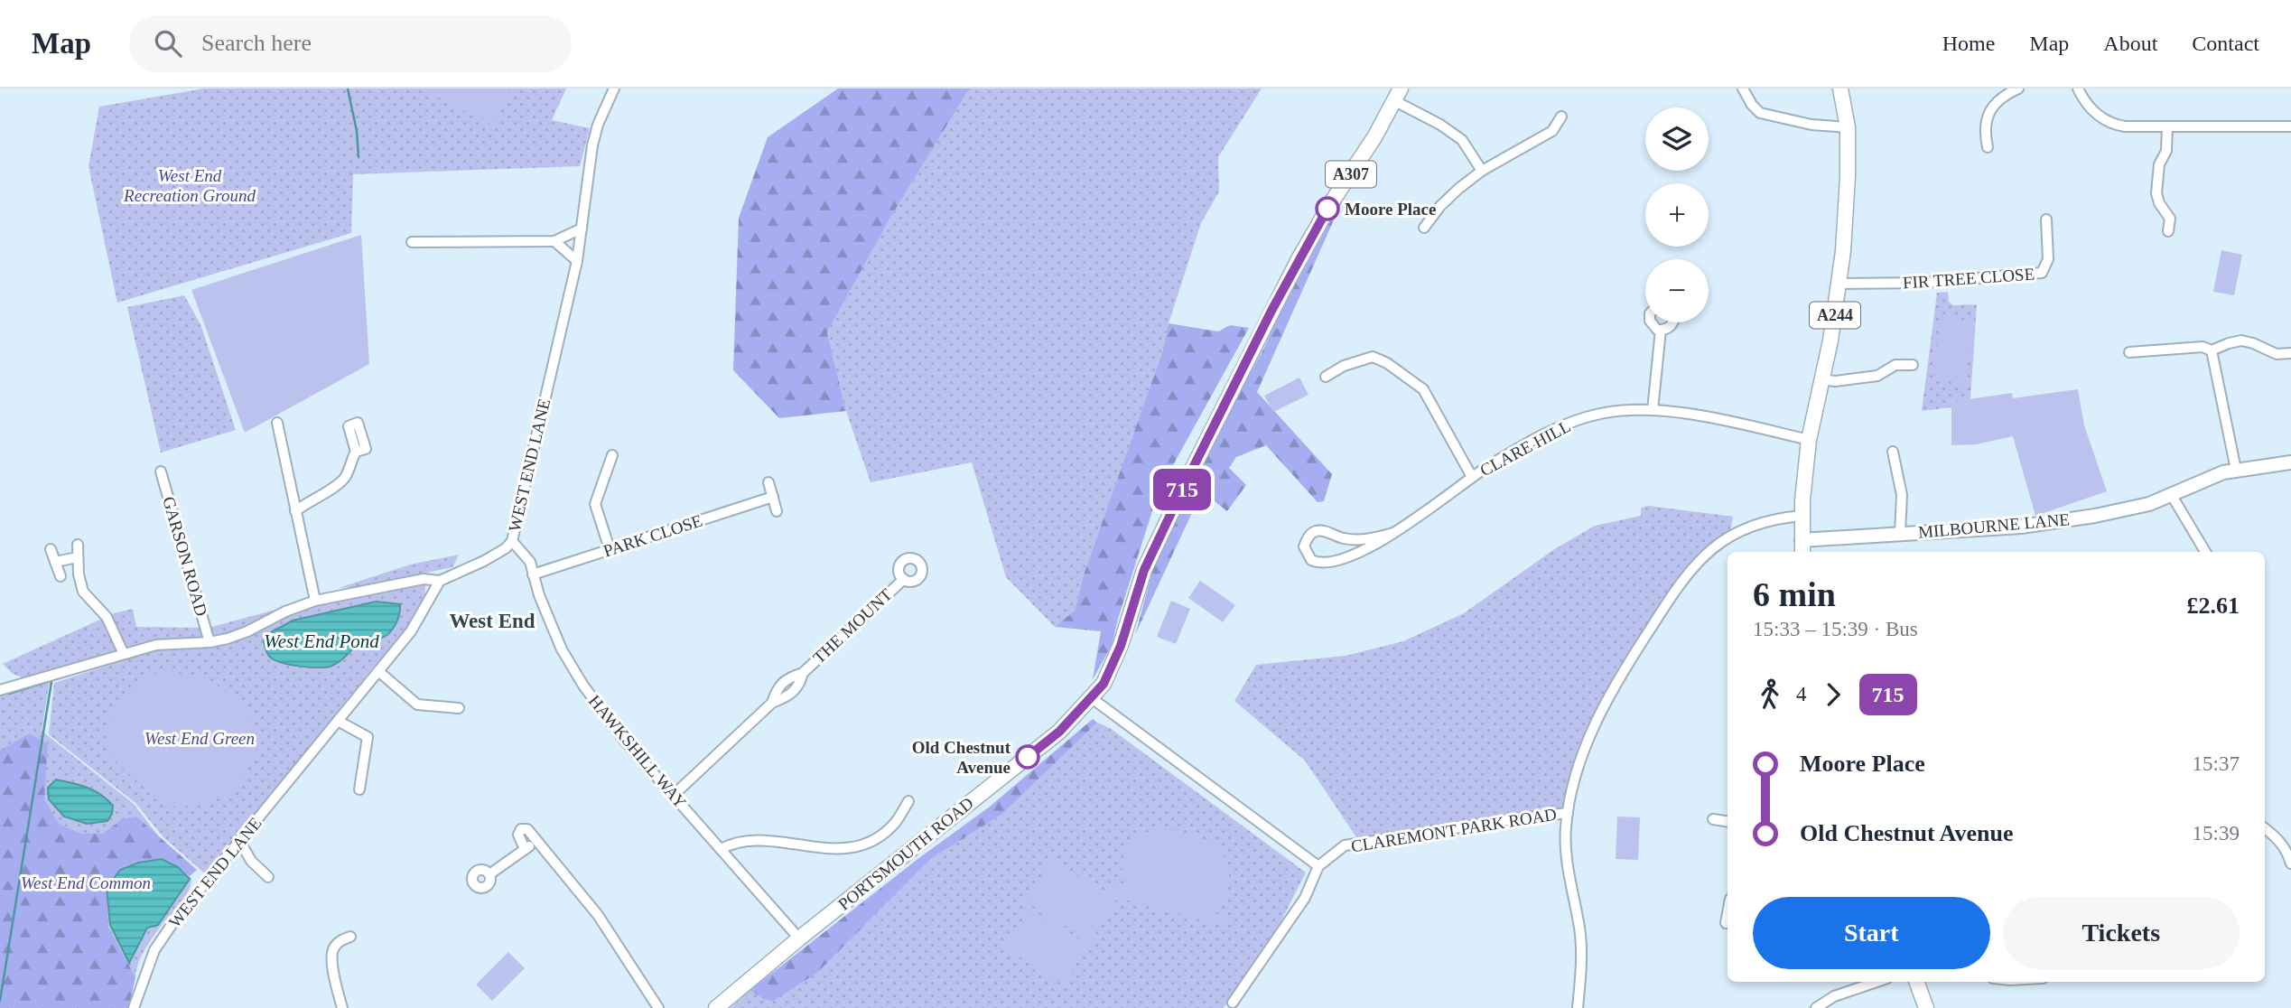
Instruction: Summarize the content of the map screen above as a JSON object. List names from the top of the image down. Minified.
{"streets":{"main road":["A307","A244","PORTSMOUTH ROAD"],"street":["FIR TREE CLOSE","CLARE HILL","WEST END LANE","MILBOURNE LANE","PARK CLOSE","GARSON ROAD","THE MOUNT","HAWKSHILL WAY","CLAREMONT PARK ROAD"]},"crossings":[["FIR TREE CLOSE","A244"],["A244","CLARE HILL"],["A244","MILBOURNE LANE"],["WEST END LANE","HAWKSHILL WAY"],["PARK CLOSE","HAWKSHILL WAY"],["THE MOUNT","HAWKSHILL WAY"],["HAWKSHILL WAY","PORTSMOUTH ROAD"]],"districts":["West End"],"water":["West End Pond"],"parks":["West End Recreation Ground","West End Green","West End Common"],"places":["Moore Place","Old Chestnut Avenue"],"lines":["bus line 715"],"page":{"header":"Map","search":"Search here","nav":["Home","Map","About","Contact"],"on_map":"715","map_buttons":["+","−"],"heading":["6 min","15:33 – 15:39 · Bus","£2.61"],"legs":["4","715"],"list":[{"name":"Moore Place","value":"15:37"},{"name":"Old Chestnut Avenue","value":"15:39"}],"buttons":["Start","Tickets"]}}
